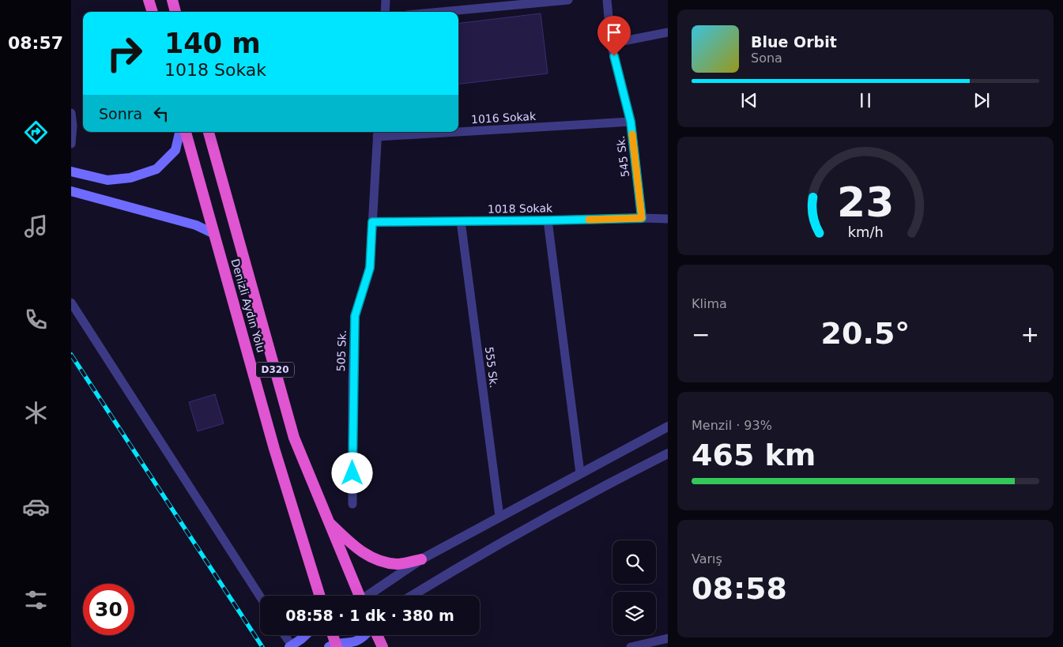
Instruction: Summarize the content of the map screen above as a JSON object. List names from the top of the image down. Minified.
{"streets":{"highway":["Denizli Aydın Yolu","D320"],"street":["1016 Sokak","545 Sk.","1018 Sokak","505 Sk.","555 Sk."]},"crossings":[["1016 Sokak","545 Sk."],["1016 Sokak","505 Sk."],["545 Sk.","1018 Sokak"],["1018 Sokak","505 Sk."],["1018 Sokak","555 Sk."]],"page":{"tabs":"08:57","turn":["140 m","1018 Sokak"],"song":["Blue Orbit","Sona"],"then":"Sonra","tile":["Klima",["Menzil · 93%","465 km"],["Varış","08:58"]],"heat":["−","20.5°","+"],"limit":"30","trip":"08:58 · 1 dk · 380 m","gauge":["23","km/h"]}}
